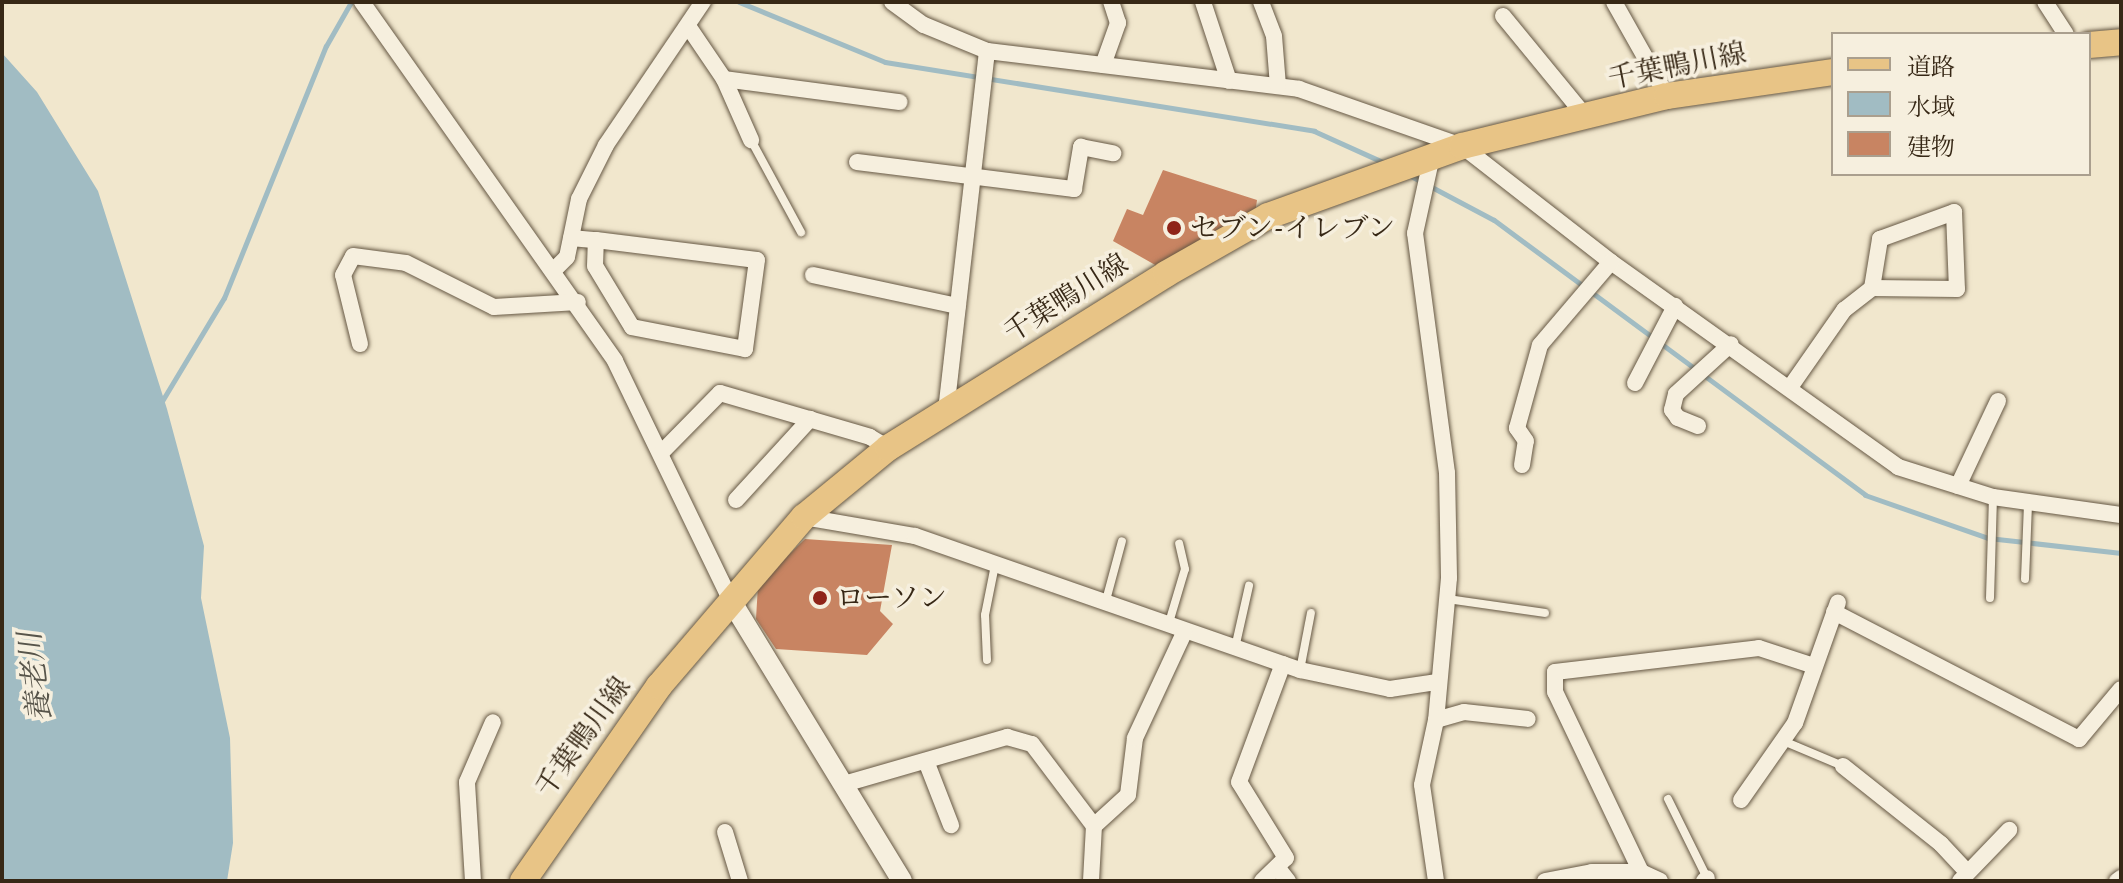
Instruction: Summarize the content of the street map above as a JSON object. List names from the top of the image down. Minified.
{"streets":{"main road":["千葉鴨川線"]},"water":["養老川"],"places":["セブン-イレブン","ローソン"],"legend":["道路","水域","建物"]}
